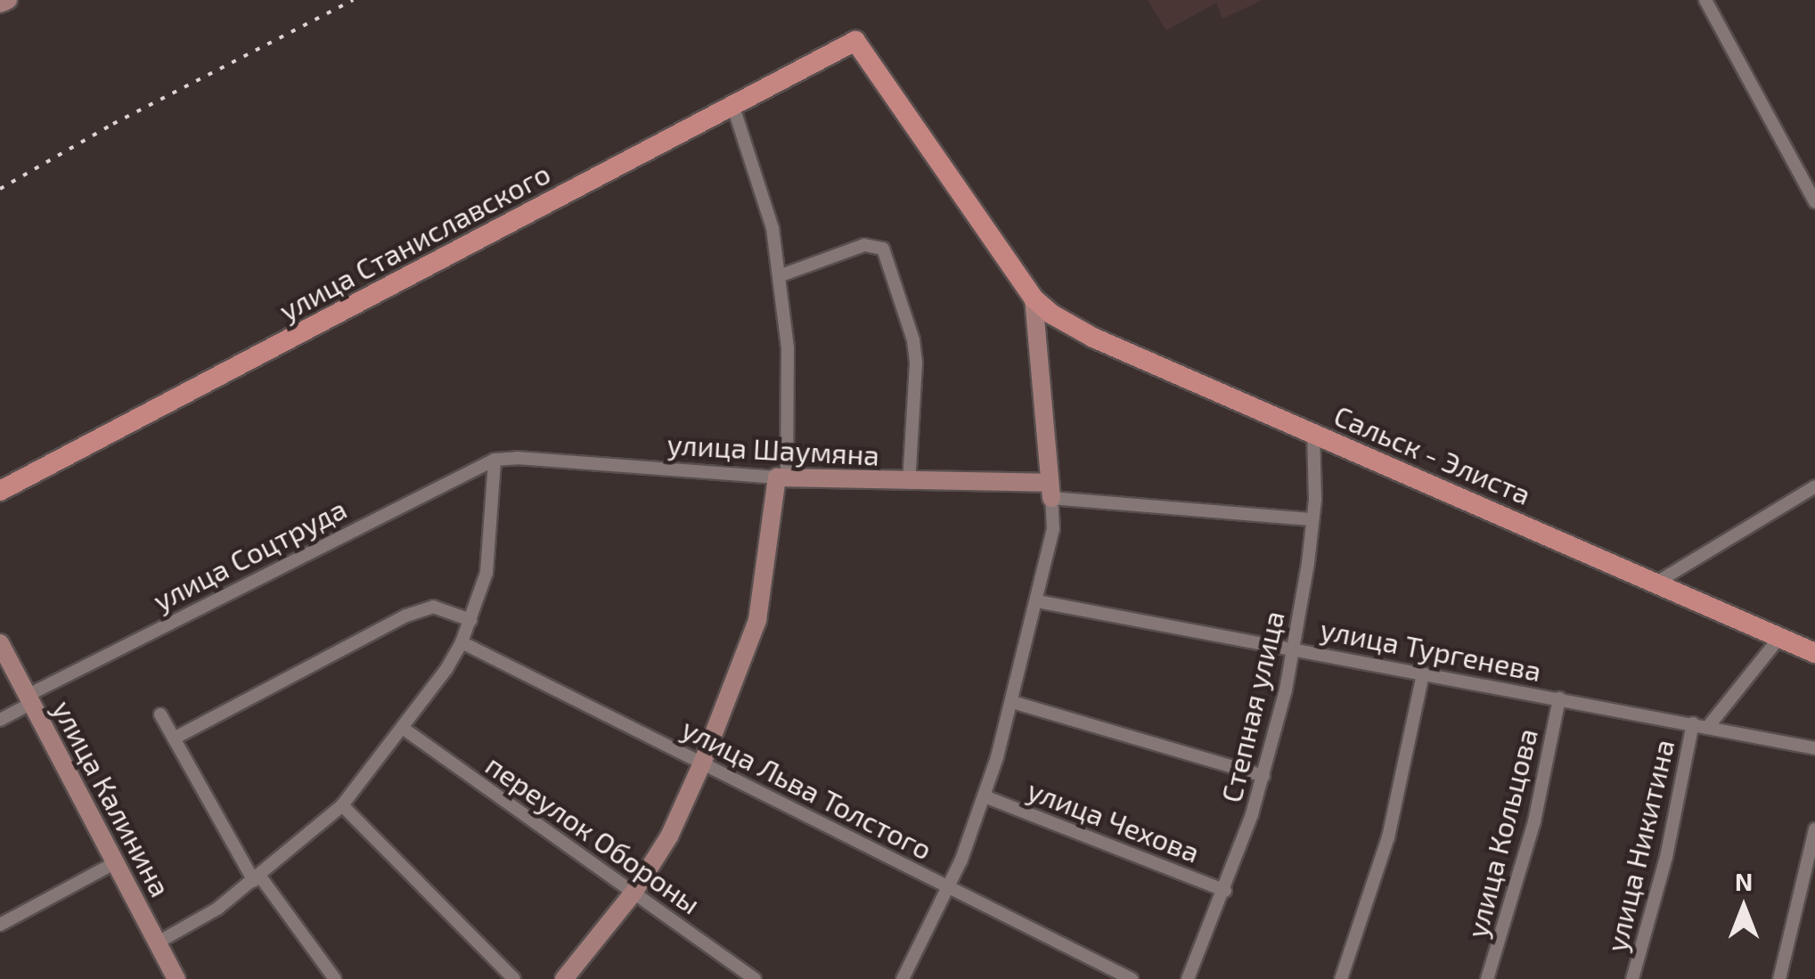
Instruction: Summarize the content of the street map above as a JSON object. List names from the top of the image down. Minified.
{"streets":{"main road":["улица Станиславского","Сальск - Элиста"],"street":["улица Шаумяна","улица Соцтруда","улица Тургенева","Степная улица","улица Льва Толстого","улица Калинина","улица Чехова","улица Кольцова","переулок Обороны","улица Никитина"]},"crossings":[["улица Станиславского","Сальск - Элиста"],["улица Шаумяна","улица Соцтруда"],["улица Шаумяна","Степная улица"],["Сальск - Элиста","Степная улица"],["улица Соцтруда","улица Калинина"],["улица Тургенева","Степная улица"],["улица Тургенева","улица Кольцова"],["улица Тургенева","улица Никитина"],["Степная улица","улица Чехова"]],"north":"top"}
